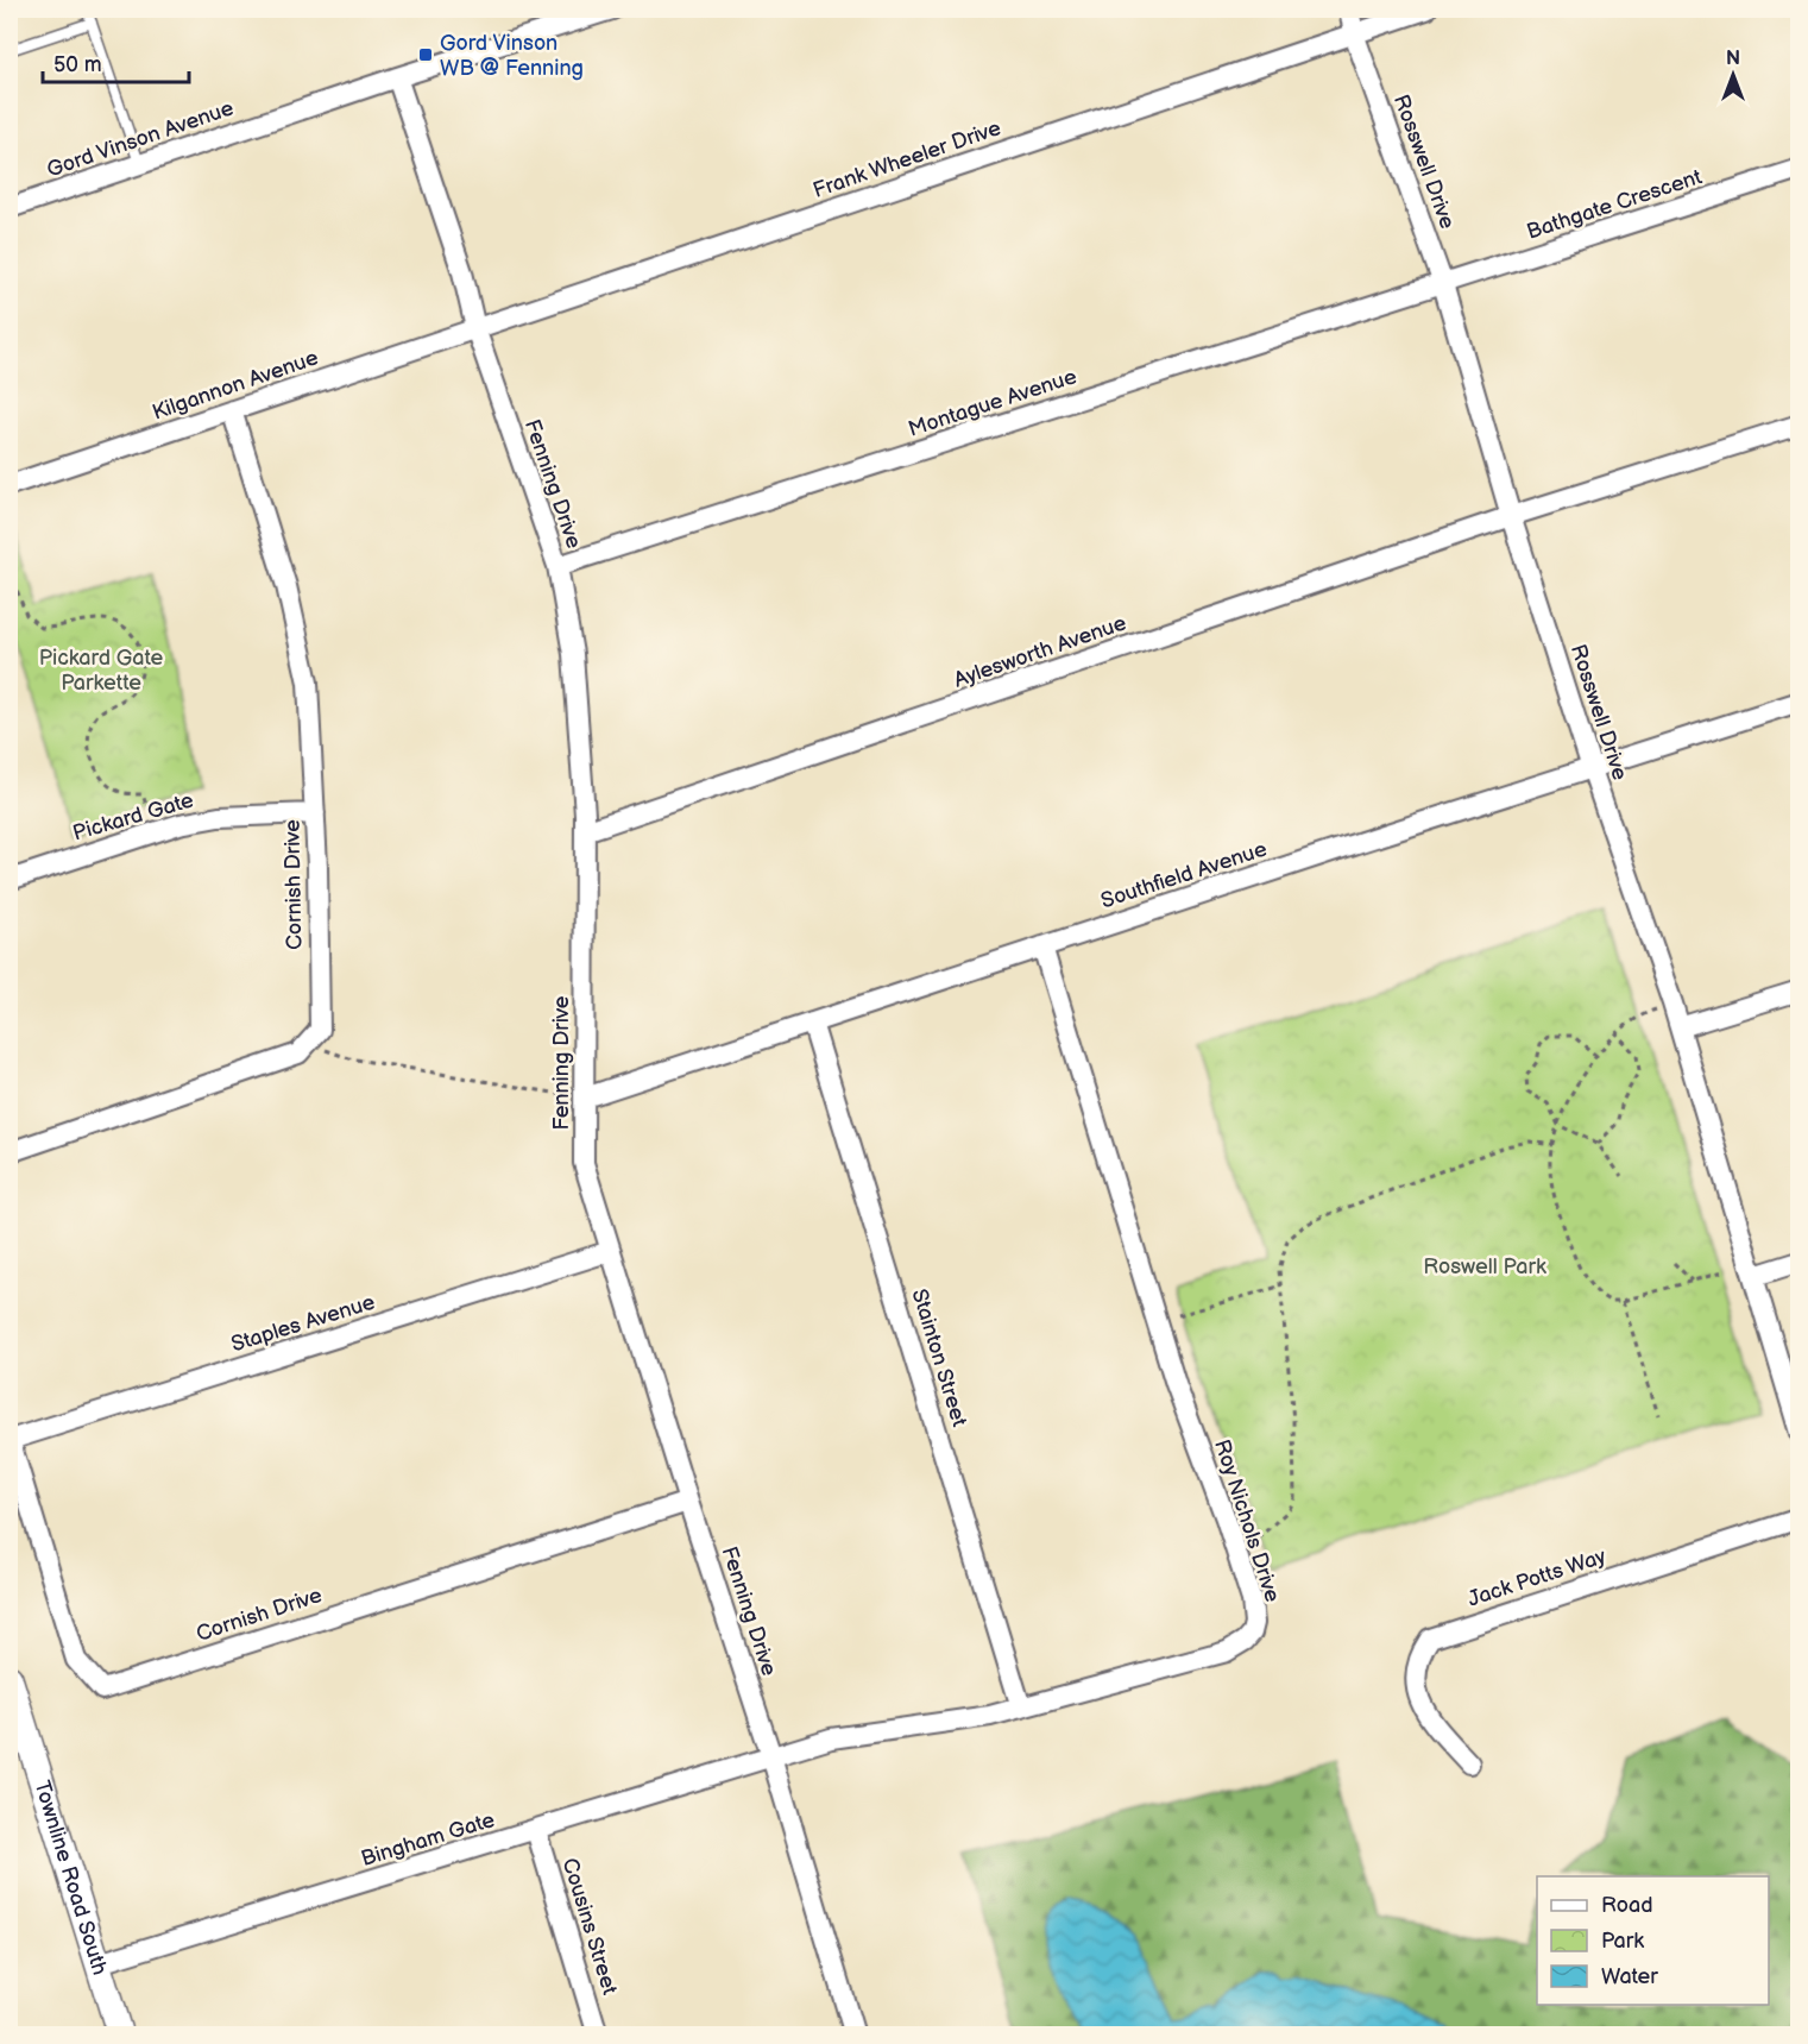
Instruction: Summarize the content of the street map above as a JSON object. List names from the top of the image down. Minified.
{"streets":{"street":["Gord Vinson Avenue","Frank Wheeler Drive","Rosswell Drive","Bathgate Crescent","Kilgannon Avenue","Montague Avenue","Fenning Drive","Aylesworth Avenue","Pickard Gate","Southfield Avenue","Cornish Drive","Staples Avenue","Stainton Street","Roy Nichols Drive","Jack Potts Way","Bingham Gate","Townline Road South","Cousins Street"]},"crossings":[["Gord Vinson Avenue","Fenning Drive"],["Frank Wheeler Drive","Rosswell Drive"],["Frank Wheeler Drive","Kilgannon Avenue"],["Frank Wheeler Drive","Fenning Drive"],["Rosswell Drive","Bathgate Crescent"],["Rosswell Drive","Montague Avenue"],["Rosswell Drive","Aylesworth Avenue"],["Rosswell Drive","Southfield Avenue"],["Bathgate Crescent","Montague Avenue"],["Kilgannon Avenue","Fenning Drive"],["Kilgannon Avenue","Cornish Drive"],["Montague Avenue","Fenning Drive"],["Fenning Drive","Aylesworth Avenue"],["Fenning Drive","Southfield Avenue"],["Fenning Drive","Cornish Drive"],["Fenning Drive","Staples Avenue"],["Fenning Drive","Roy Nichols Drive"],["Fenning Drive","Bingham Gate"],["Pickard Gate","Cornish Drive"],["Southfield Avenue","Stainton Street"],["Southfield Avenue","Roy Nichols Drive"],["Cornish Drive","Staples Avenue"],["Stainton Street","Roy Nichols Drive"],["Roy Nichols Drive","Bingham Gate"],["Bingham Gate","Townline Road South"],["Bingham Gate","Cousins Street"]],"parks":["Pickard Gate Parkette","Roswell Park"],"places":{"transit":["Gord Vinson WB @ Fenning"]},"legend":["Road","Park","Water"],"scale_bar":"50 m","north":"top"}
